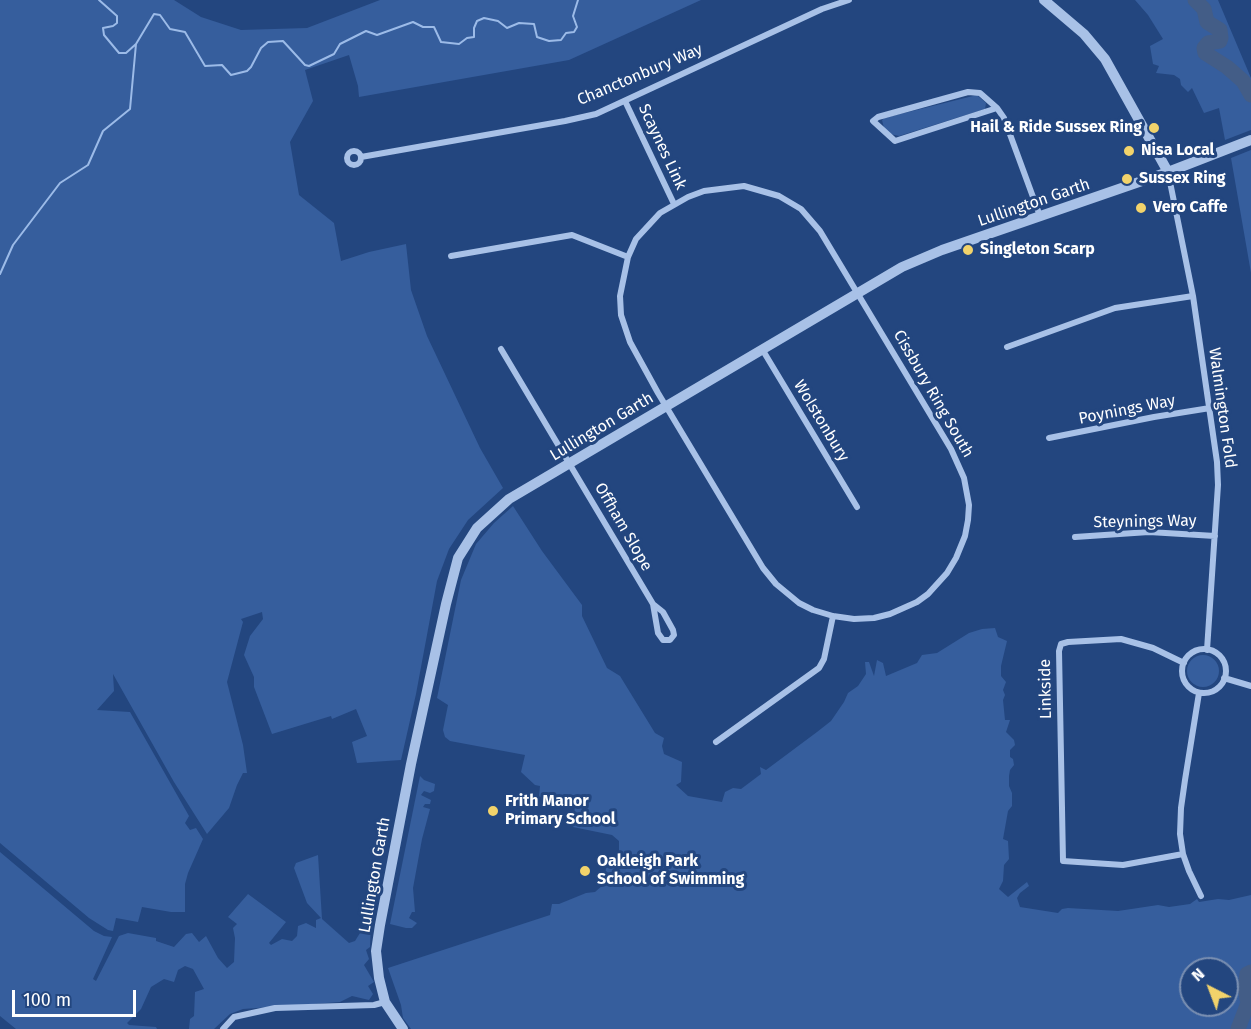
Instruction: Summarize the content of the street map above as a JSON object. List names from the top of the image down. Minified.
{"streets":{"street":["Chanctonbury Way","Scaynes Link","Lullington Garth","Cissbury Ring South","Walmington Fold","Poynings Way","Wolstonbury","Steynings Way","Offham Slope","Linkside"]},"crossings":[["Chanctonbury Way","Scaynes Link"],["Scaynes Link","Cissbury Ring South"],["Lullington Garth","Cissbury Ring South"],["Lullington Garth","Walmington Fold"],["Lullington Garth","Wolstonbury"],["Lullington Garth","Offham Slope"],["Walmington Fold","Poynings Way"],["Walmington Fold","Steynings Way"],["Walmington Fold","Linkside"]],"places":["Hail & Ride Sussex Ring","Nisa Local","Sussex Ring","Vero Caffe","Singleton Scarp","Frith Manor Primary School","Oakleigh Park School of Swimming"],"scale_bar":"100 m","north":"top left"}
